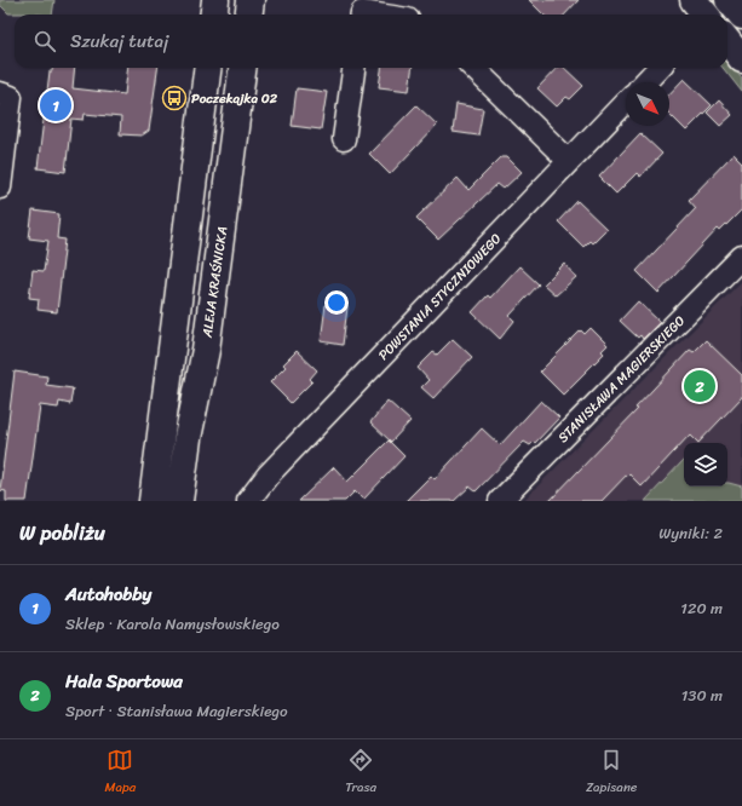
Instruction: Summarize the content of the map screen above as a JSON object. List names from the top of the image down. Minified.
{"streets":{"main road":["ALEJA KRAŚNICKA"],"street":["POWSTANIA STYCZNIOWEGO","STANISŁAWA MAGIERSKIEGO"]},"places":{"bus stop":["Poczekajka 02"]},"north":"bottom right","page":{"search":"Szukaj tutaj","pins":["1","2"],"heading":["W pobliżu","Wyniki: 2"],"list":[{"mark":"1","name":"Autohobby","note":"Sklep · Karola Namysłowskiego","value":"120 m"},{"mark":"2","name":"Hala Sportowa","note":"Sport · Stanisława Magierskiego","value":"130 m"}],"nav":["Mapa","Trasa","Zapisane"]}}
